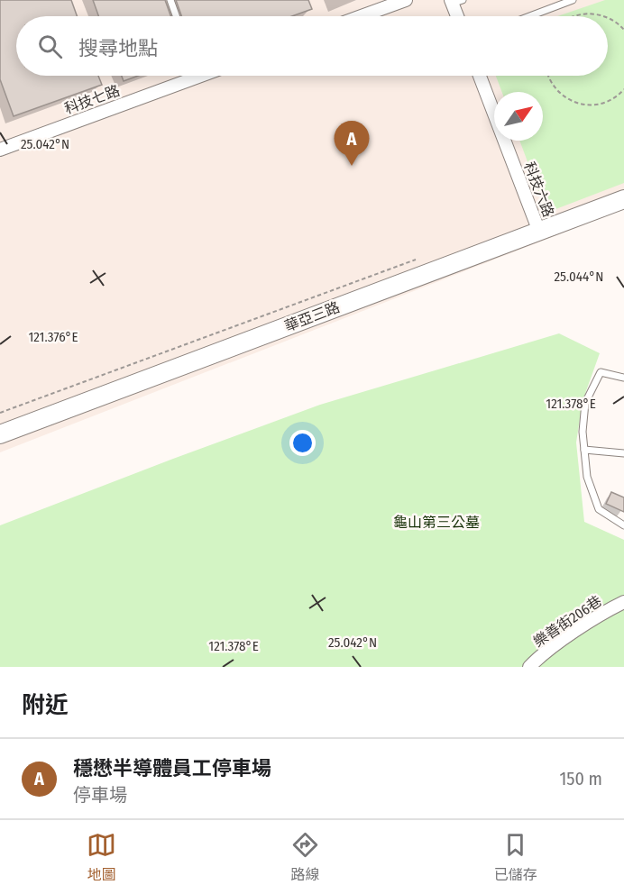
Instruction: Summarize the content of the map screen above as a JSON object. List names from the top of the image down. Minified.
{"streets":{"street":["科技七路","科技六路","華亞三路","樂善街206巷"]},"crossings":[["科技六路","華亞三路"]],"parks":["龜山第三公墓"],"north":"top right","page":{"search":"搜尋地點","pins":"A","heading":"附近","list":[{"mark":"A","name":"穩懋半導體員工停車場","note":"停車場","value":"150 m"}],"nav":["地圖","路線","已儲存"]},"coordinates":["25.042°N","25.044°N","121.376°E","121.378°E"]}
